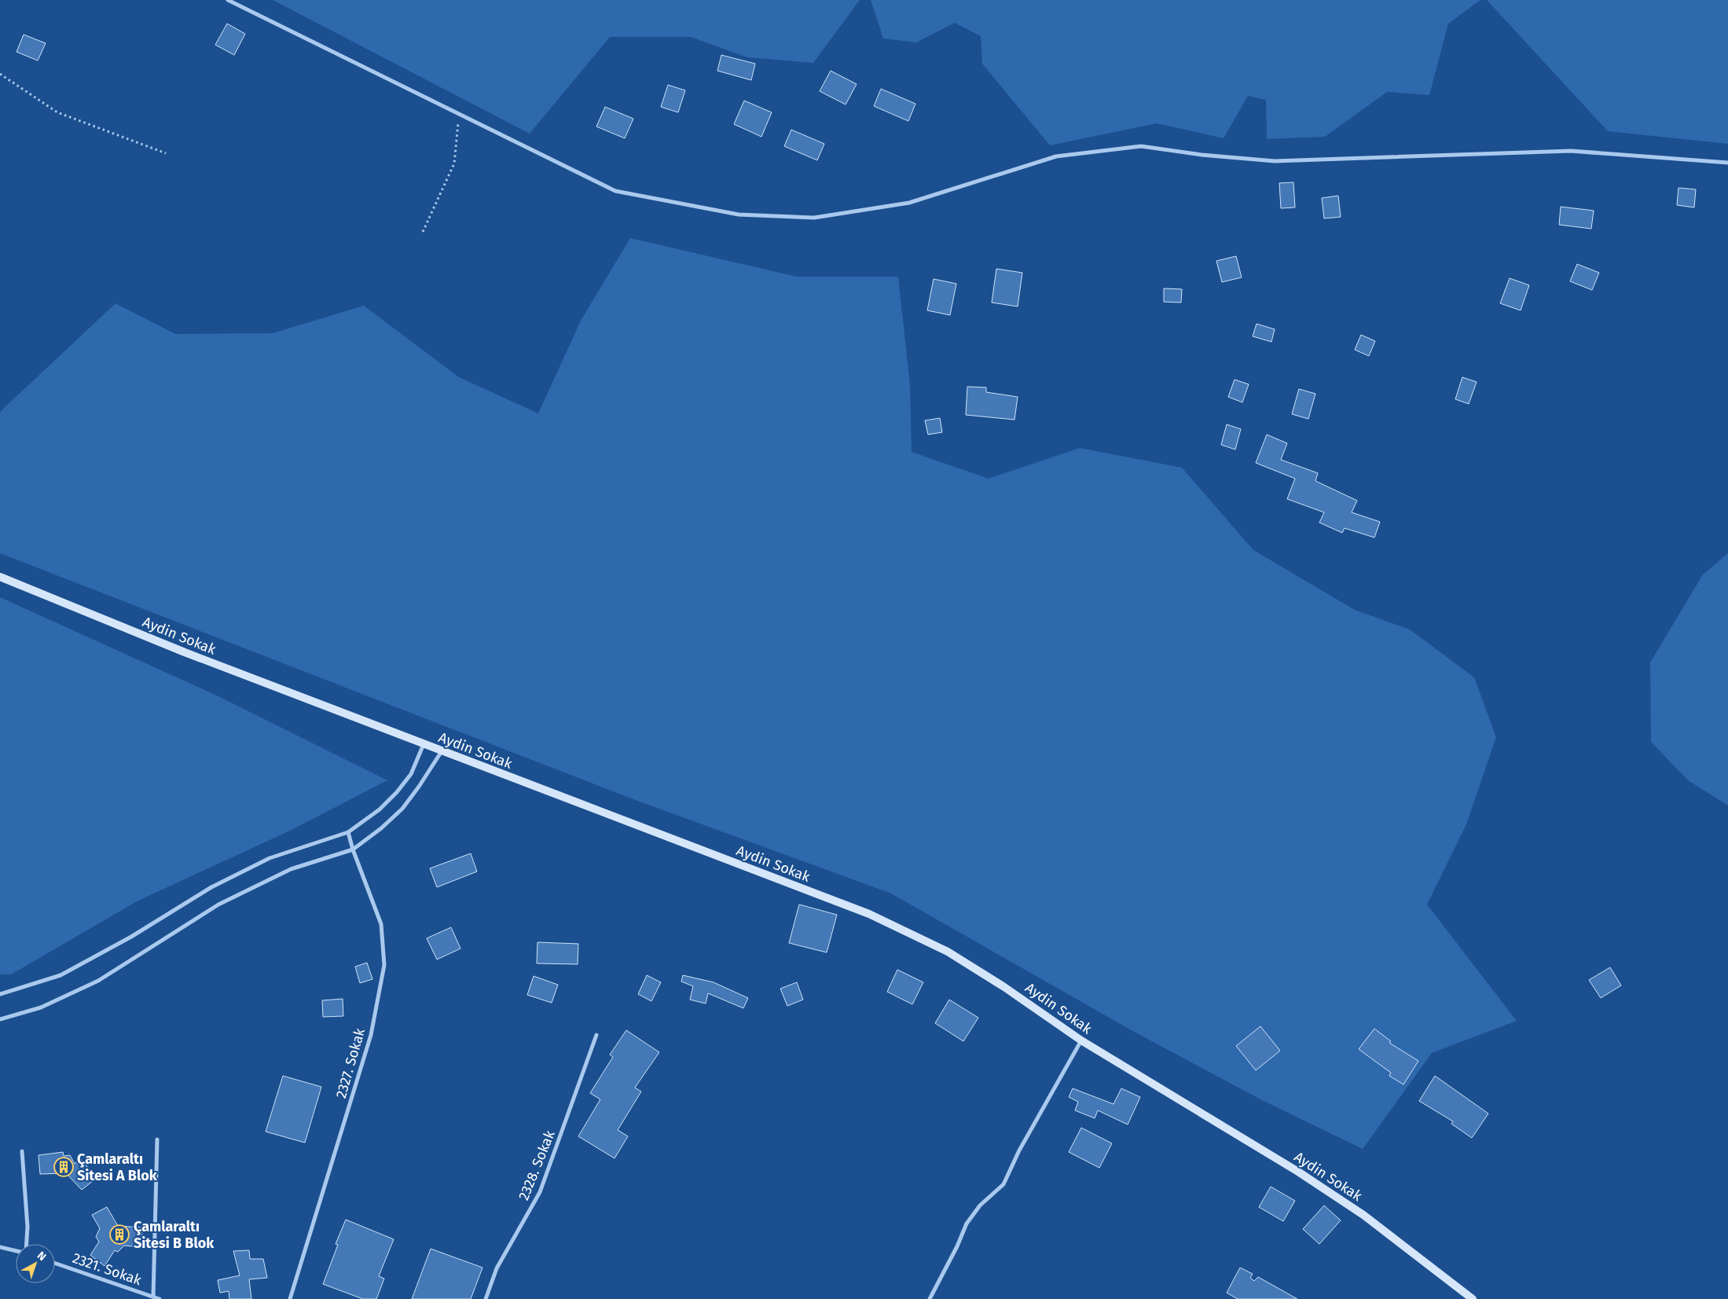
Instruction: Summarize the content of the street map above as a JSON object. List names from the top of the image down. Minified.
{"streets":{"street":["Aydin Sokak","2327. Sokak","2328. Sokak","2321. Sokak"]},"places":{"building":["Çamlaraltı Sitesi A Blok","Çamlaraltı Sitesi B Blok"]},"north":"top right"}
